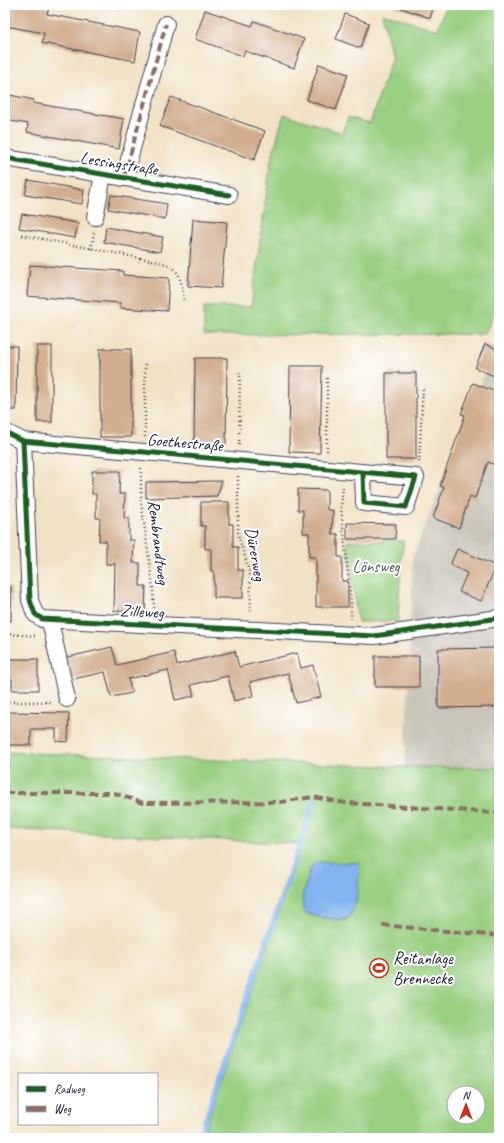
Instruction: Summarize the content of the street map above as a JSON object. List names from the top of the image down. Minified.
{"streets":{"street":["Lessingstraße","Goethestraße","Zilleweg"],"path":["Rembrandtweg","Dürerweg"]},"crossings":[["Goethestraße","Zilleweg"]],"parks":["Lönsweg"],"places":{"sports":["Reitanlage Brennecke"]},"legend":["Radweg","Weg"],"north":"top"}
